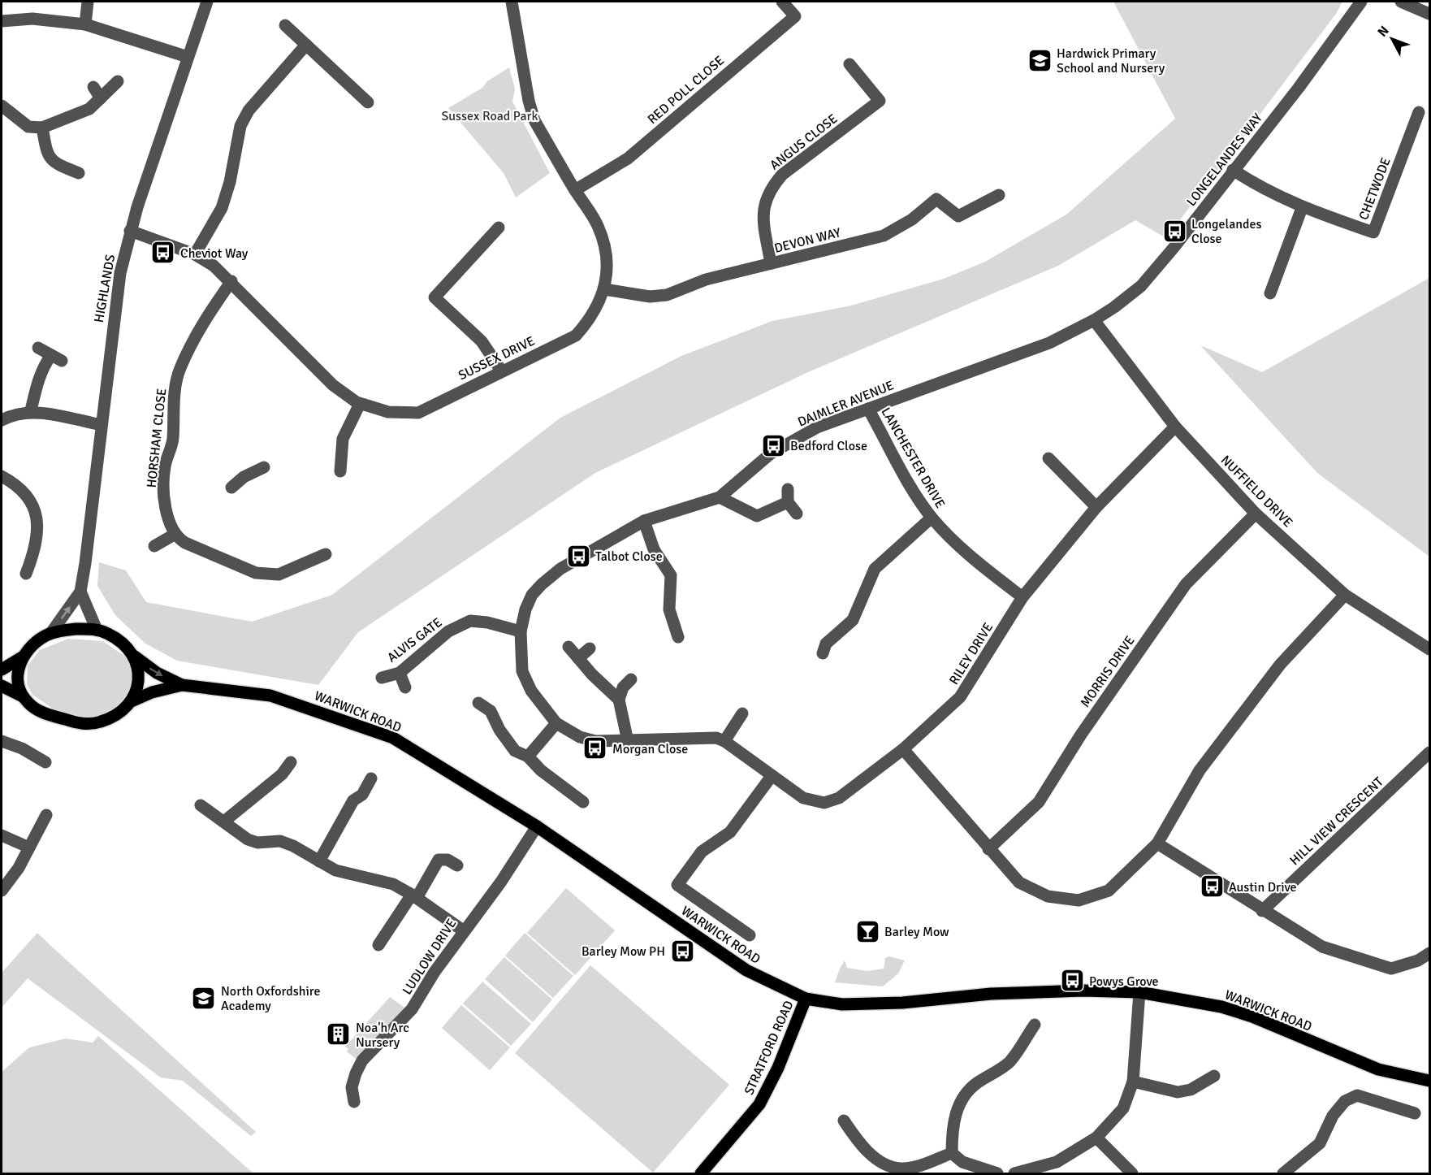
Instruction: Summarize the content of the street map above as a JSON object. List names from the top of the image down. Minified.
{"streets":{"main road":["WARWICK ROAD","STRATFORD ROAD"],"street":["RED POLL CLOSE","ANGUS CLOSE","LONGELANDES WAY","CHETWODE","DEVON WAY","HIGHLANDS","SUSSEX DRIVE","DAIMLER AVENUE","HORSHAM CLOSE","LANCHESTER DRIVE","NUFFIELD DRIVE","ALVIS GATE","RILEY DRIVE","MORRIS DRIVE","HILL VIEW CRESCENT","LUDLOW DRIVE"]},"crossings":[["RED POLL CLOSE","SUSSEX DRIVE"],["ANGUS CLOSE","DEVON WAY"],["LONGELANDES WAY","CHETWODE"],["LONGELANDES WAY","DAIMLER AVENUE"],["LONGELANDES WAY","NUFFIELD DRIVE"],["DEVON WAY","SUSSEX DRIVE"],["HIGHLANDS","SUSSEX DRIVE"],["HIGHLANDS","WARWICK ROAD"],["SUSSEX DRIVE","HORSHAM CLOSE"],["DAIMLER AVENUE","LANCHESTER DRIVE"],["DAIMLER AVENUE","NUFFIELD DRIVE"],["DAIMLER AVENUE","ALVIS GATE"],["DAIMLER AVENUE","RILEY DRIVE"],["LANCHESTER DRIVE","RILEY DRIVE"],["NUFFIELD DRIVE","RILEY DRIVE"],["NUFFIELD DRIVE","MORRIS DRIVE"],["ALVIS GATE","RILEY DRIVE"],["WARWICK ROAD","LUDLOW DRIVE"],["WARWICK ROAD","STRATFORD ROAD"]],"parks":["Sussex Road Park"],"places":{"school or university":["Hardwick Primary School and Nursery","North Oxfordshire Academy"],"bus stop":["Longelandes Close","Cheviot Way","Bedford Close","Talbot Close","Morgan Close","Austin Drive","Barley Mow PH","Powys Grove"],"bar":["Barley Mow"],"building":["Noa'h Arc Nursery"]},"north":"top left"}
